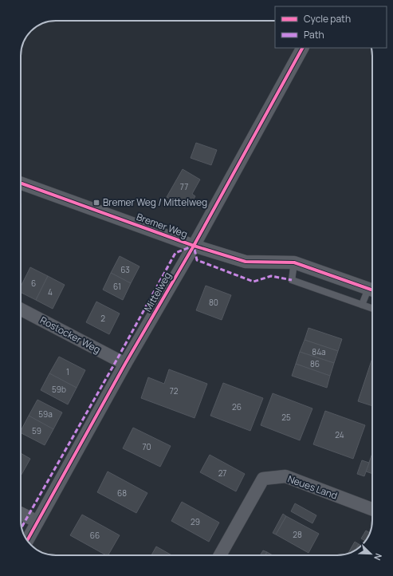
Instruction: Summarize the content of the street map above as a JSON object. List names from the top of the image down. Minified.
{"streets":{"street":["Bremer Weg","Mittelweg","Rostocker Weg","Neues Land"]},"crossings":[["Bremer Weg","Mittelweg"],["Mittelweg","Rostocker Weg"]],"places":{"transit":["Bremer Weg / Mittelweg"]},"house_numbers":["77","63","6","61","4","80","2","84a","86","1","59b","72","26","59a","25","59","24","70","27","68","29","28","66"],"legend":["Cycle path","Path"],"north":"bottom right"}
